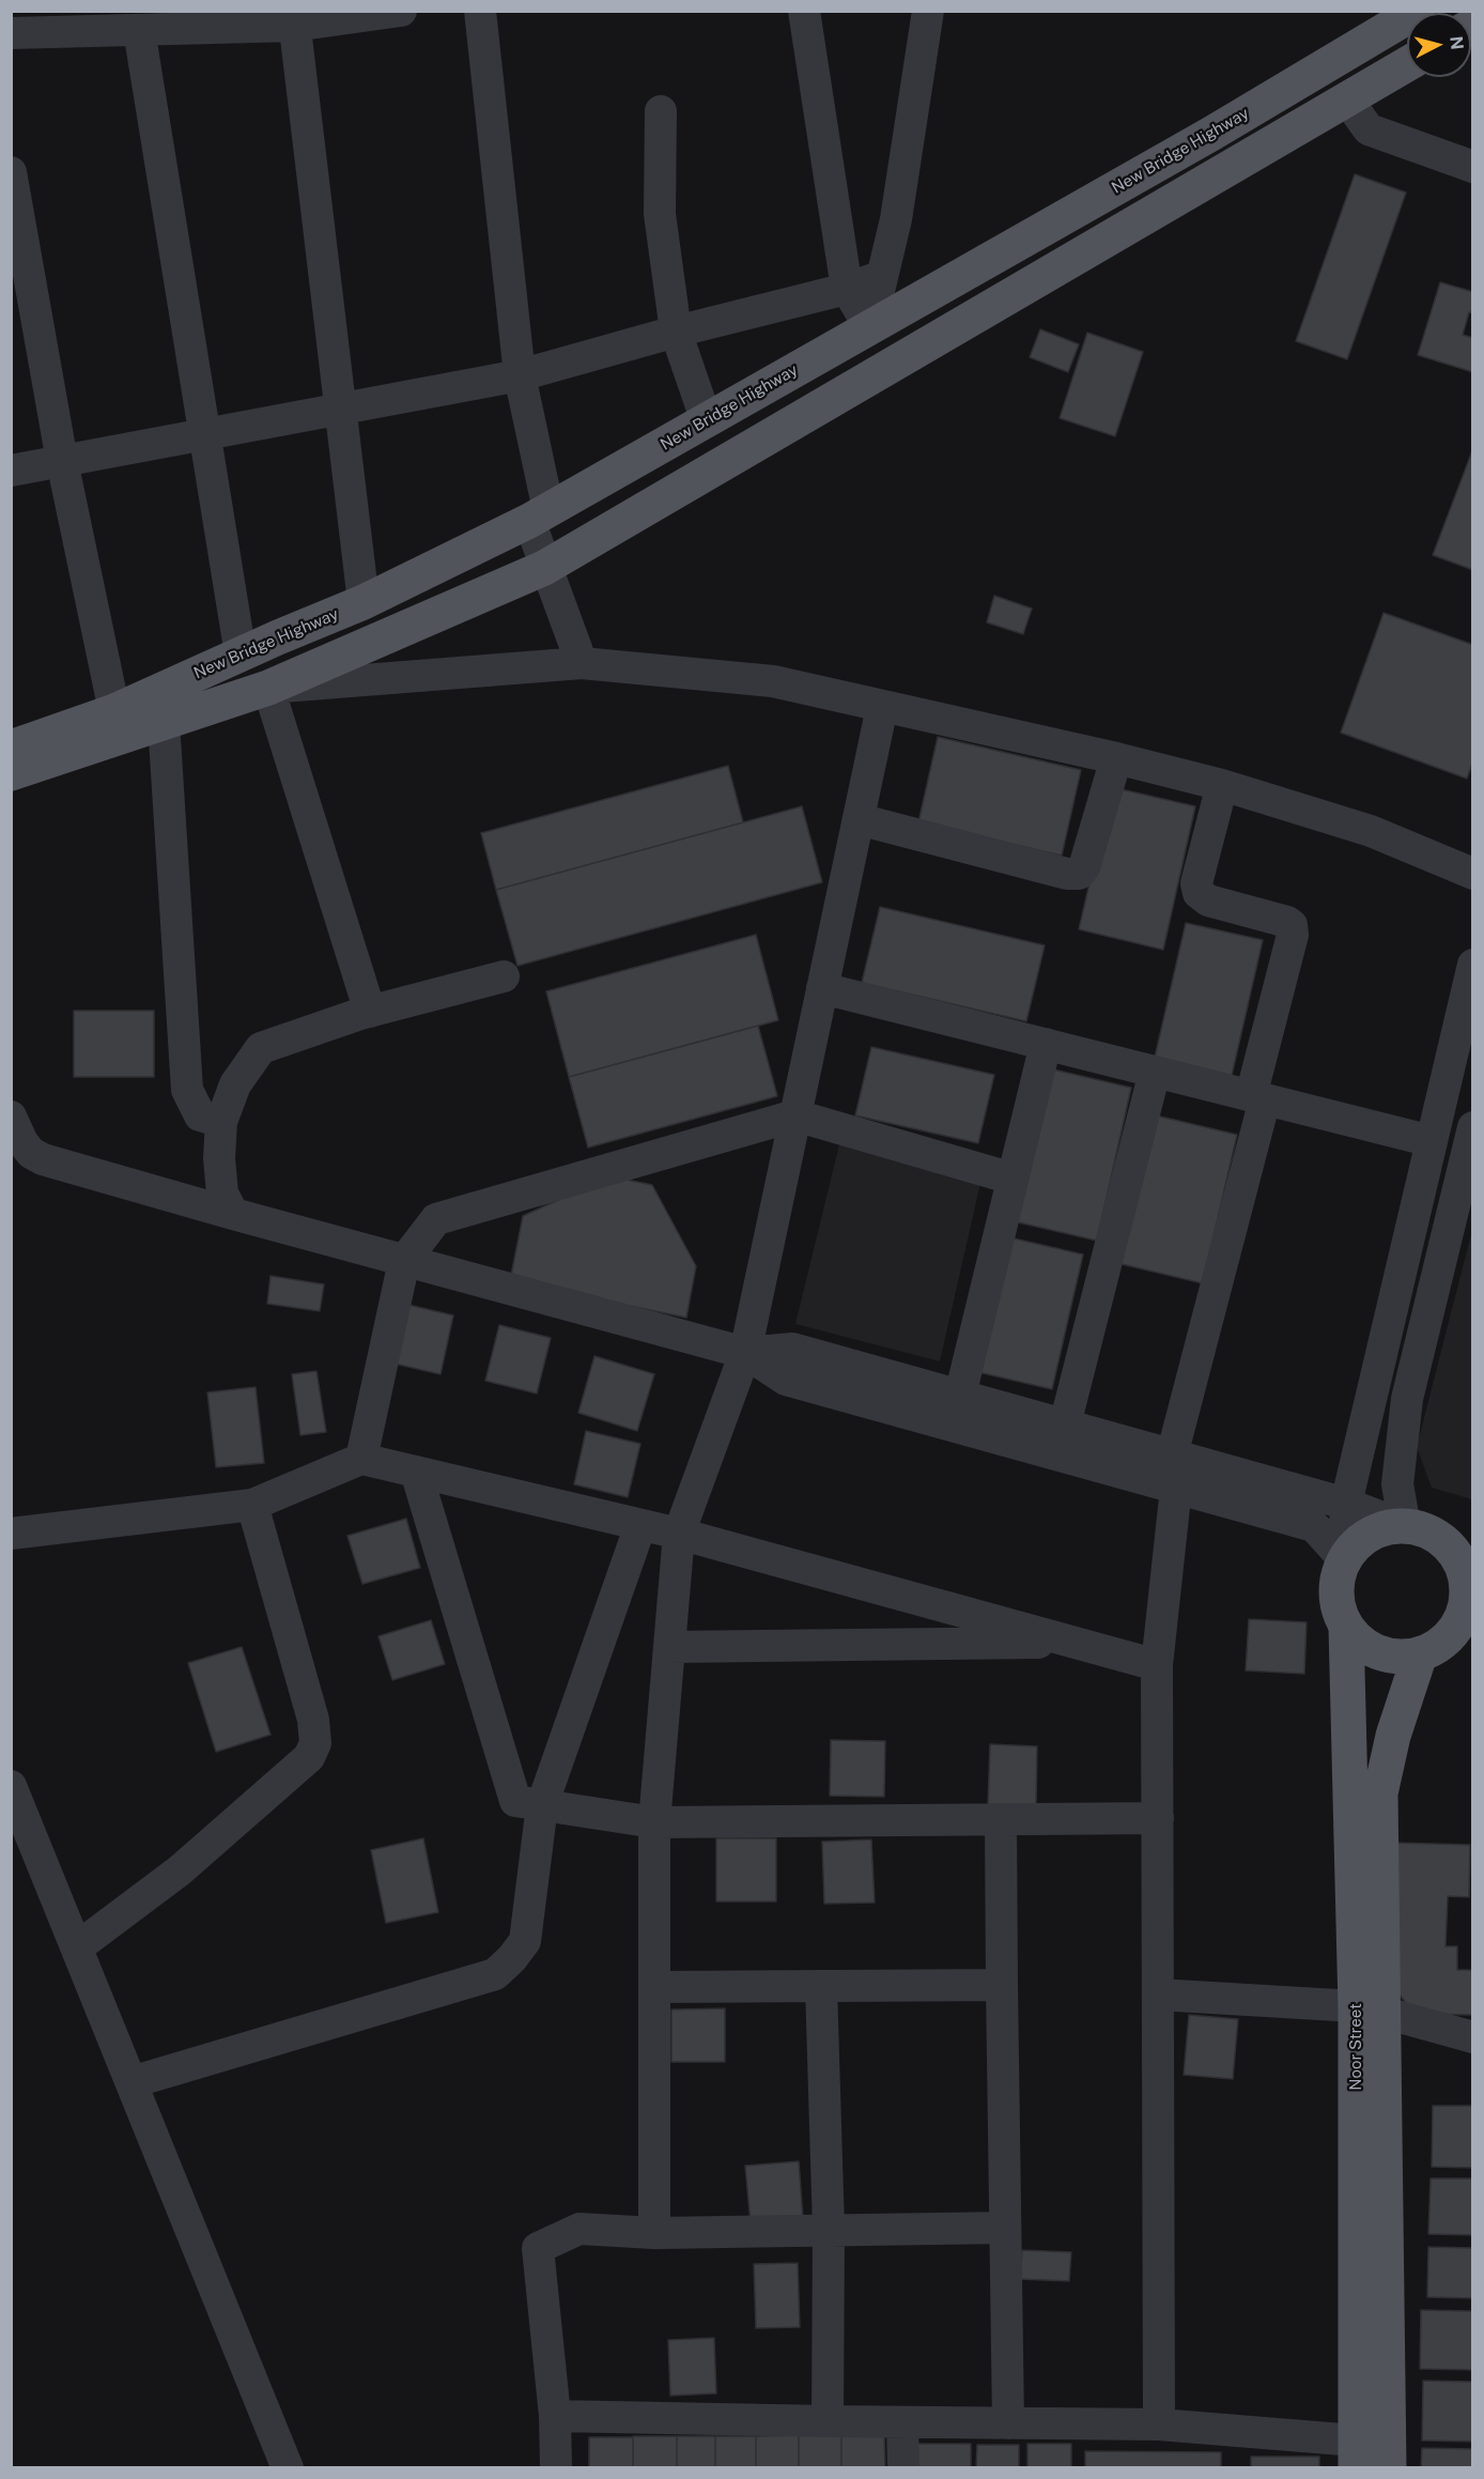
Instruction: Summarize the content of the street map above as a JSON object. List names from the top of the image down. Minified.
{"streets":{"main road":["New Bridge Highway","Noor Street"]},"north":"right"}
